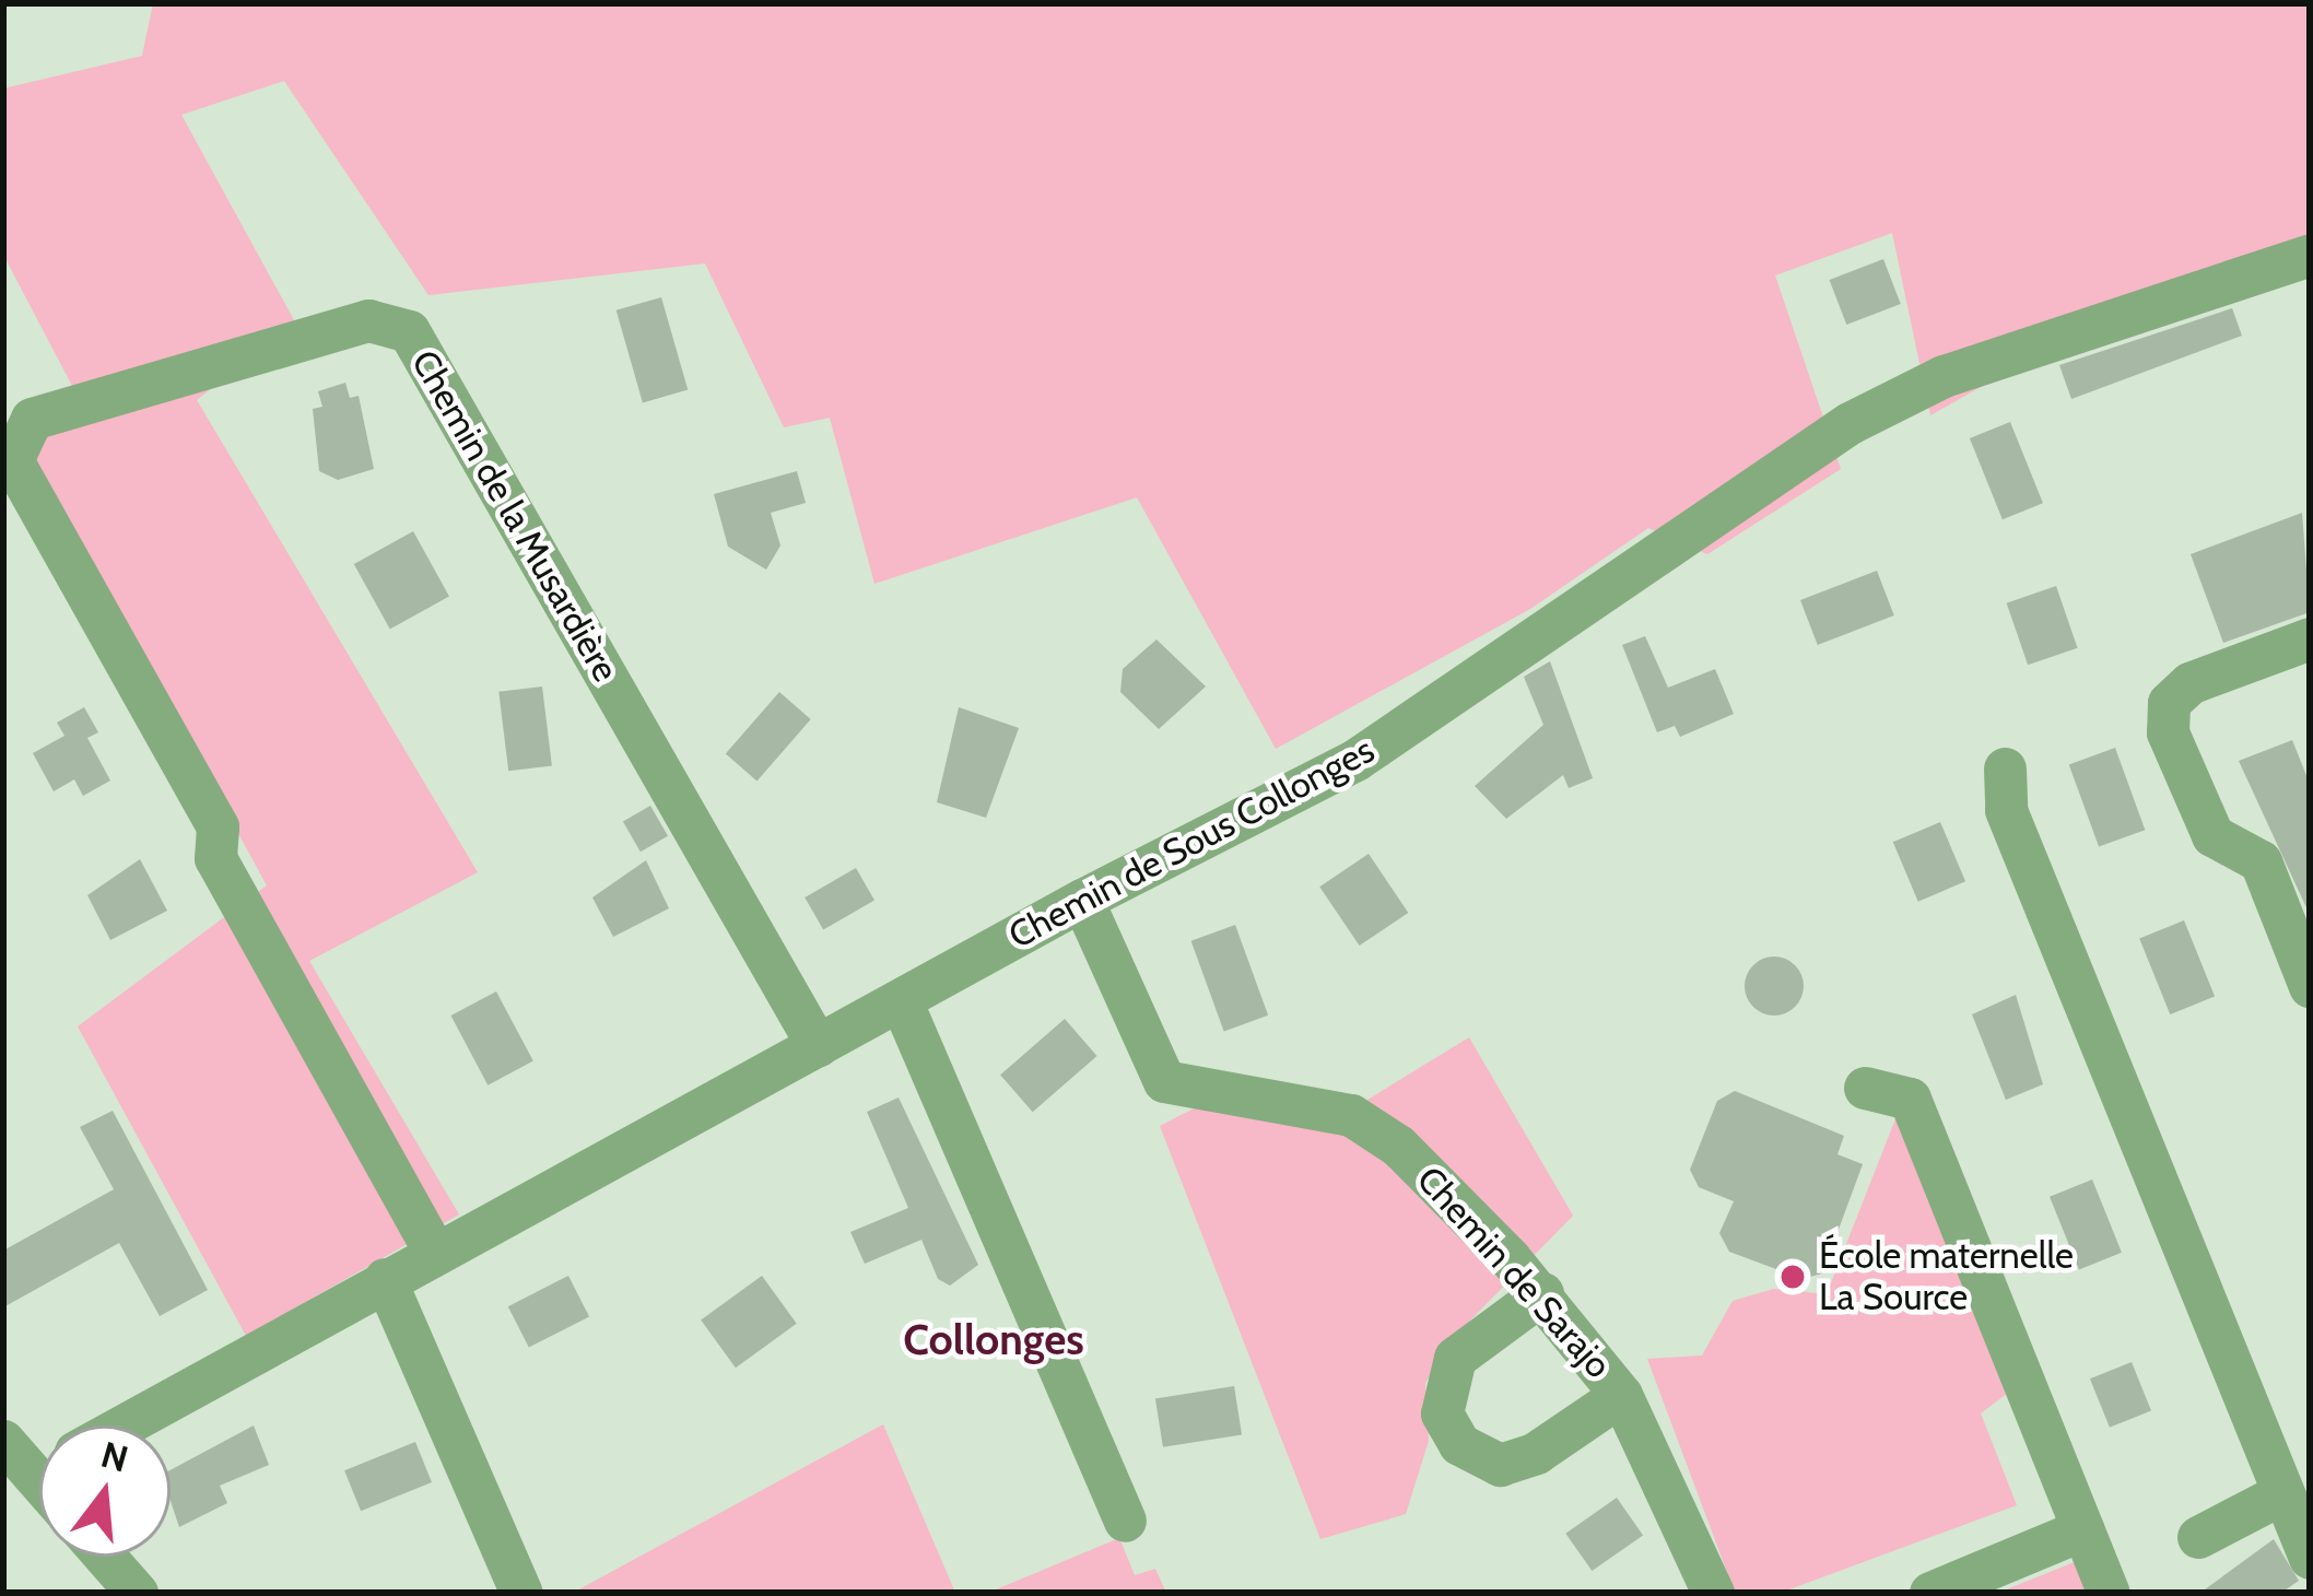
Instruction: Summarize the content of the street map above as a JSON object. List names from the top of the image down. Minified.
{"streets":{"street":["Chemin de la Musardière","Chemin de Sous Collonges","Chemin de Sarajo"]},"crossings":[["Chemin de la Musardière","Chemin de Sous Collonges"],["Chemin de Sous Collonges","Chemin de Sarajo"]],"districts":["Collonges"],"places":["École maternelle La Source"],"north":"top"}
